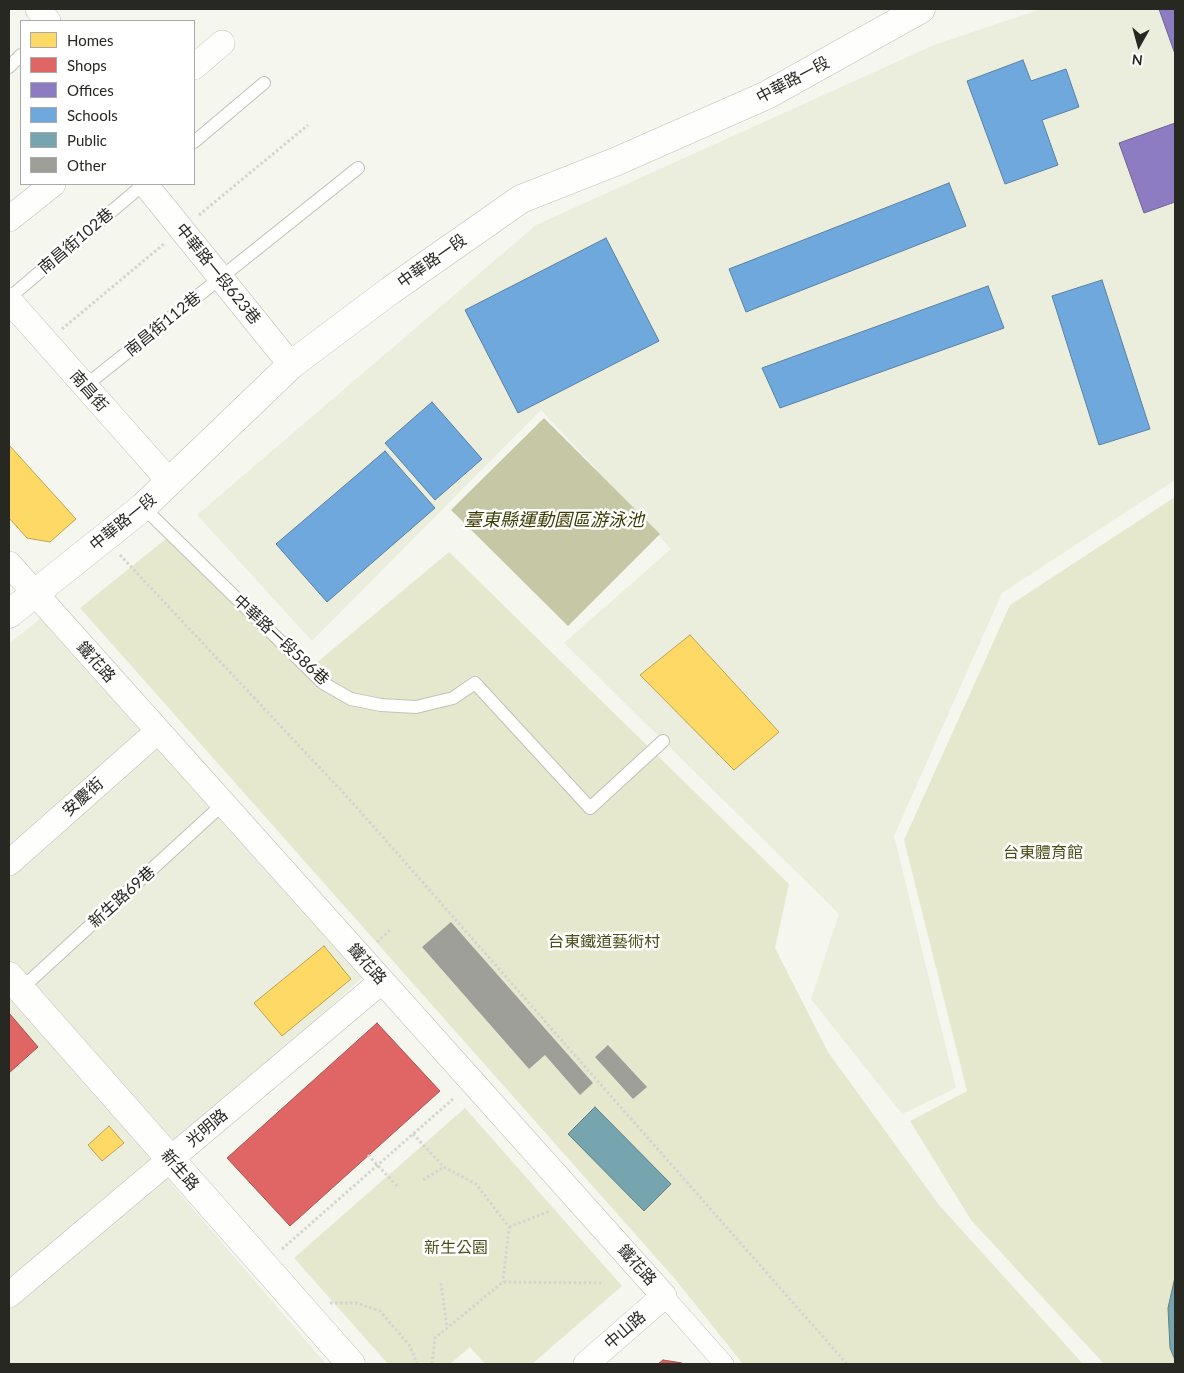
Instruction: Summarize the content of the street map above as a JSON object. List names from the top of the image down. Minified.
{"streets":{"street":["中華路一段","中華路一段623巷","南昌街","鐵花路","安慶街","光明路","新生路","中山路"],"lane":["南昌街102巷","南昌街112巷","中華路一段586巷","新生路69巷"]},"crossings":[["中華路一段","中華路一段623巷"],["中華路一段","南昌街"],["中華路一段","中華路一段586巷"],["中華路一段","鐵花路"],["南昌街102巷","南昌街"],["中華路一段623巷","南昌街112巷"],["南昌街112巷","南昌街"],["鐵花路","安慶街"],["鐵花路","新生路69巷"],["鐵花路","光明路"],["鐵花路","中山路"],["新生路69巷","新生路"],["光明路","新生路"]],"water":["臺東縣運動園區游泳池"],"parks":["台東體育館","台東鐵道藝術村","新生公園"],"legend":["Homes","Shops","Offices","Schools","Public","Other"],"north":"bottom"}
